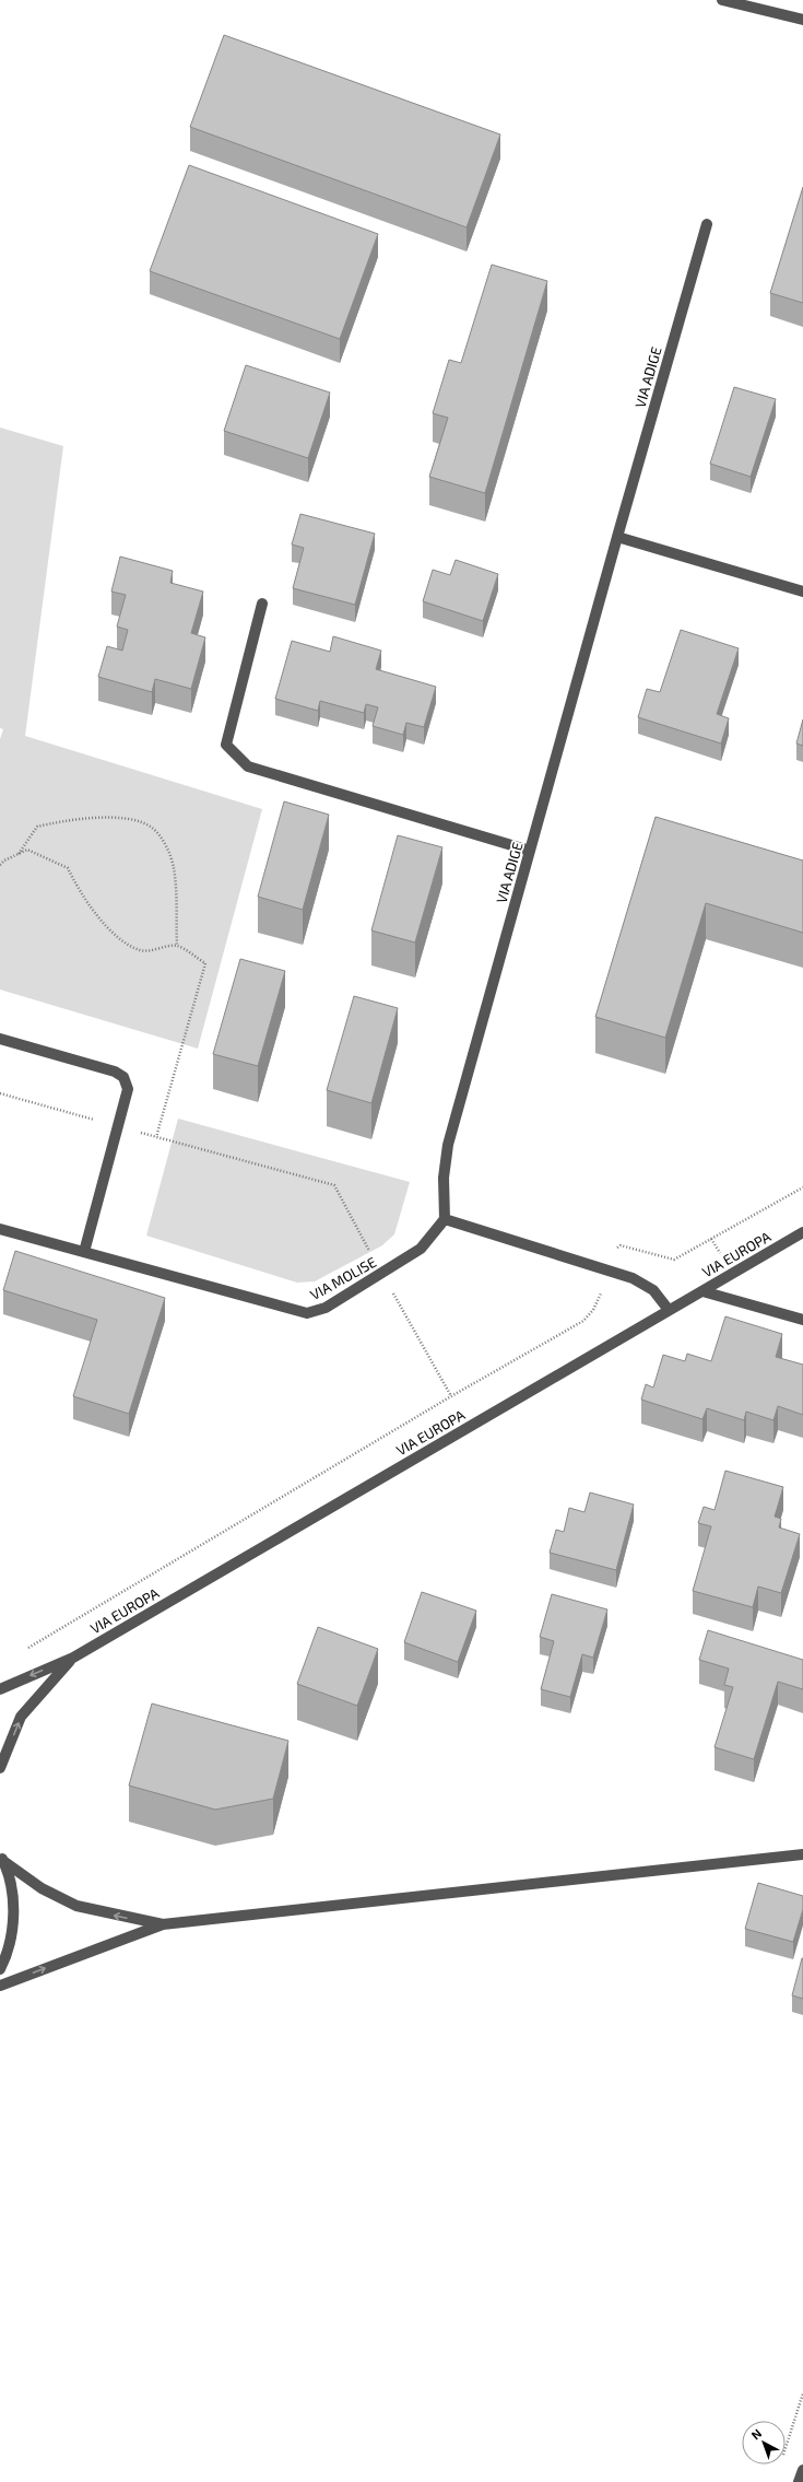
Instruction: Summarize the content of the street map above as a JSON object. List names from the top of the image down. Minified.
{"streets":{"street":["VIA ADIGE","VIA EUROPA","VIA MOLISE"]},"crossings":[["VIA ADIGE","VIA MOLISE"]],"north":"top left"}
